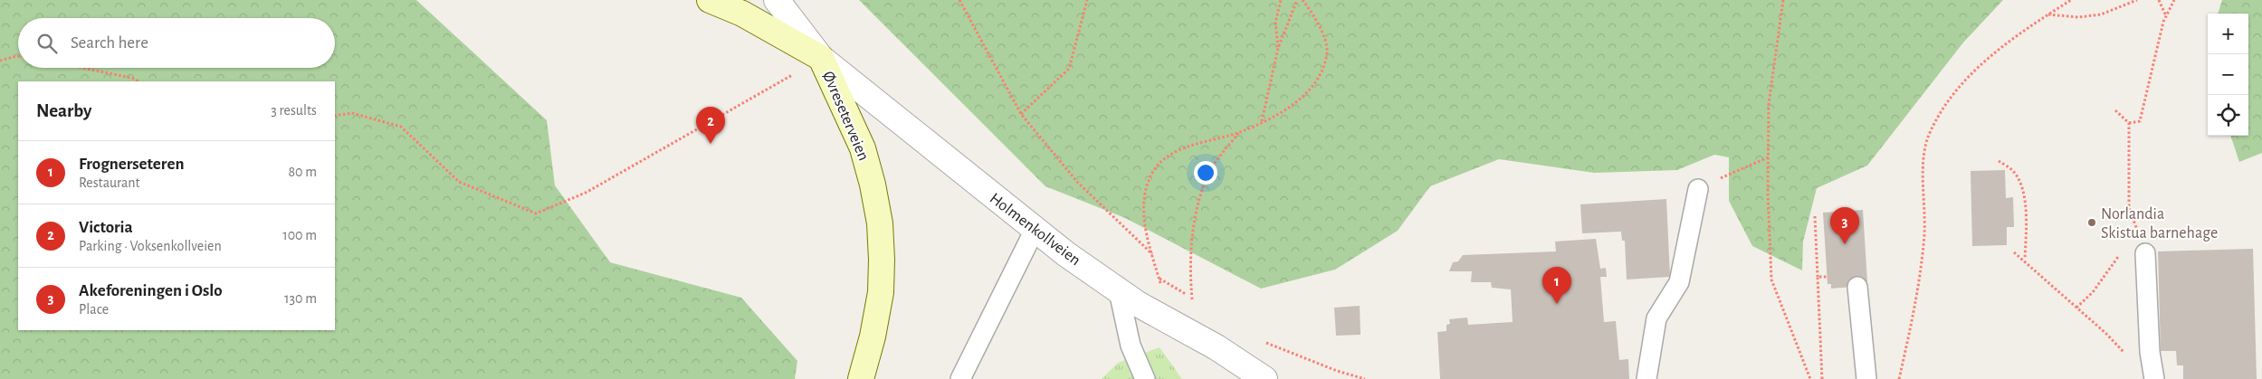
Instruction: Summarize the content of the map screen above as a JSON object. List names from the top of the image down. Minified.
{"streets":{"main road":["Øvreseterveien"],"street":["Holmenkollveien"]},"crossings":[["Øvreseterveien","Holmenkollveien"]],"places":["Norlandia Skistua barnehage"],"page":{"map_buttons":["+","−"],"search":"Search here","heading":["Nearby","3 results"],"pins":["2","3","1"],"list":[{"mark":"1","name":"Frognerseteren","note":"Restaurant","value":"80 m"},{"mark":"2","name":"Victoria","note":"Parking · Voksenkollveien","value":"100 m"},{"mark":"3","name":"Akeforeningen i Oslo","note":"Place","value":"130 m"}]}}
